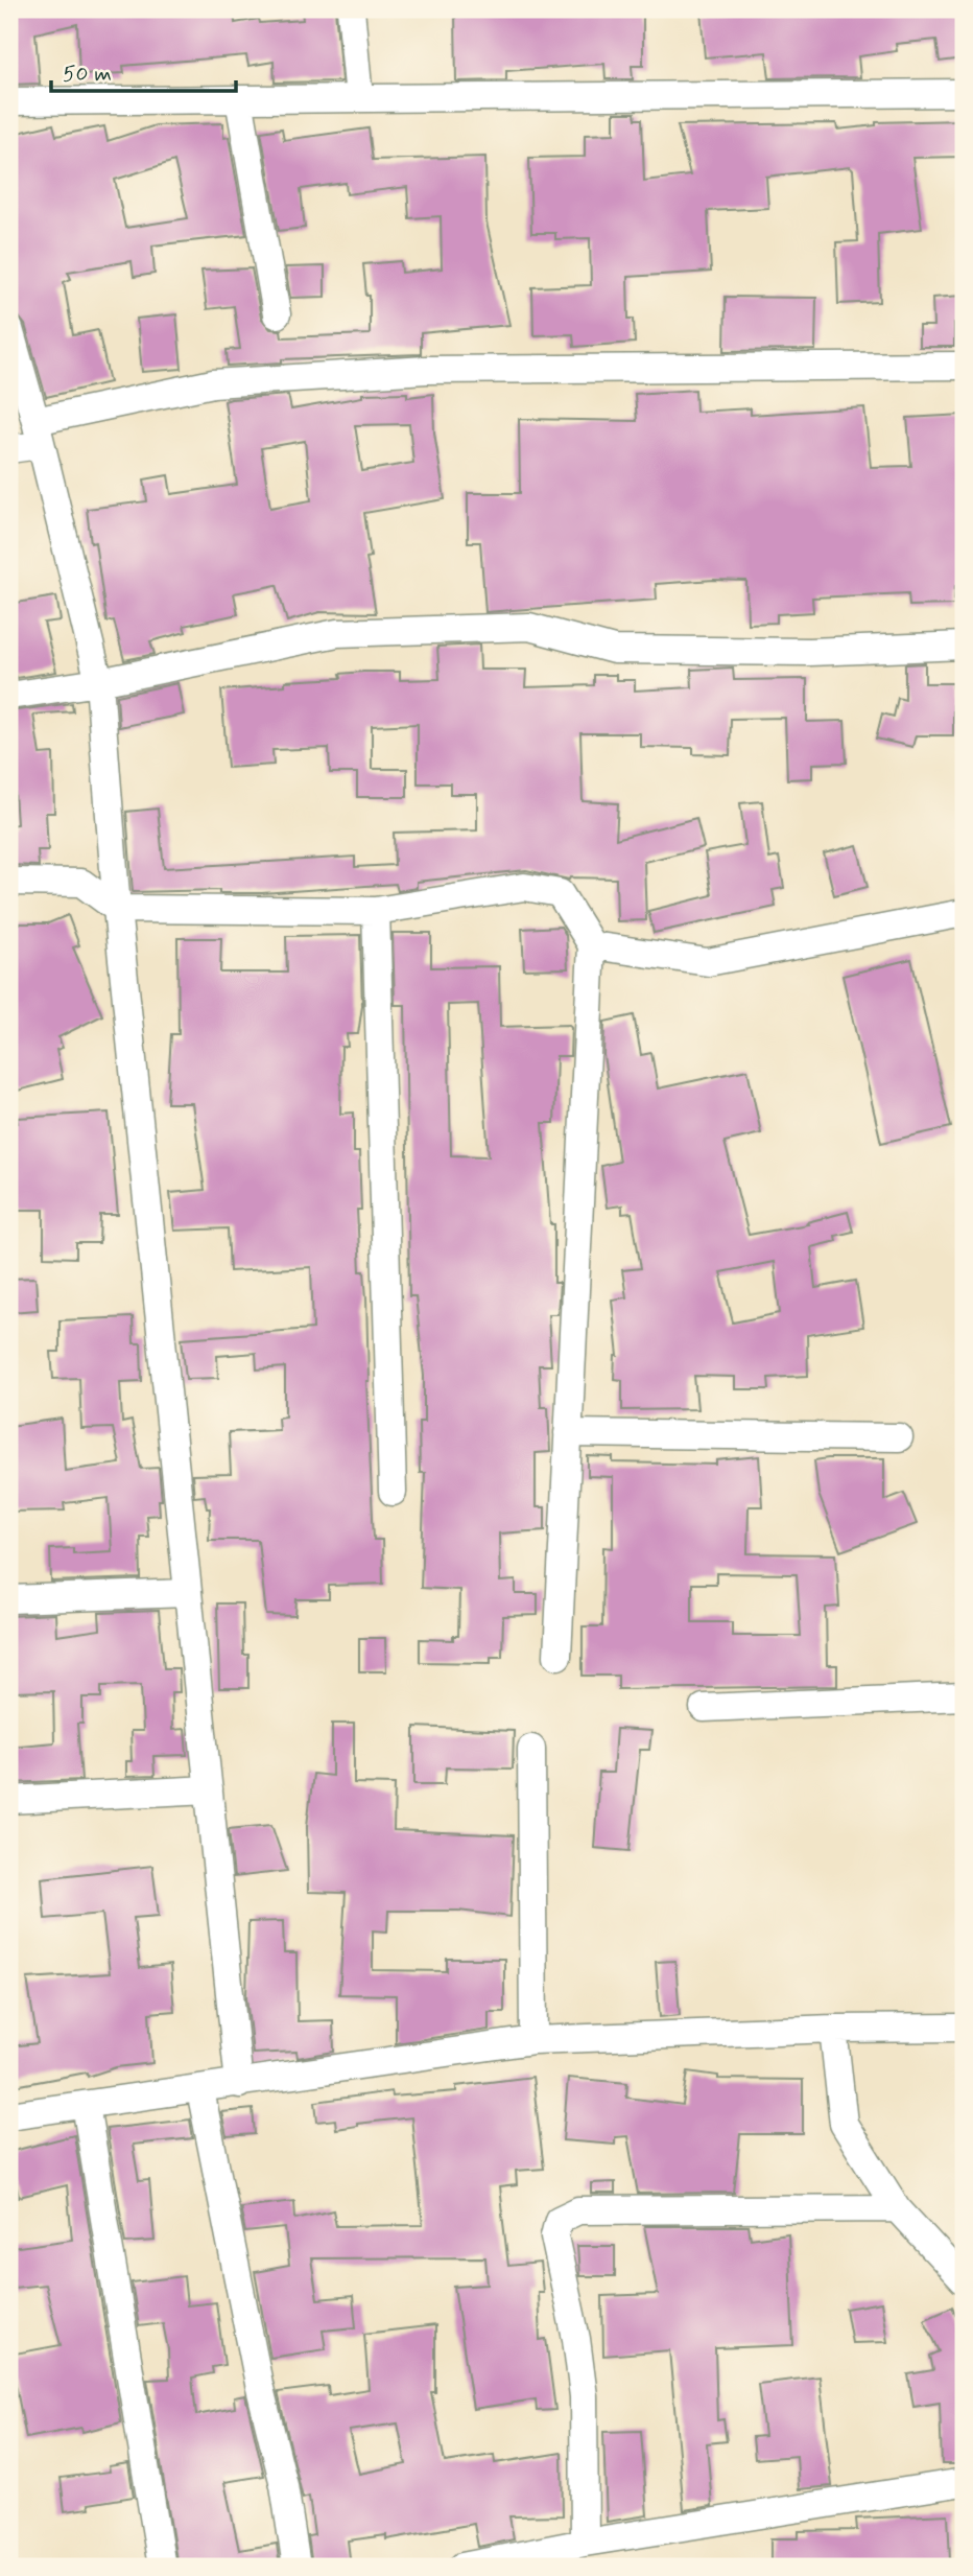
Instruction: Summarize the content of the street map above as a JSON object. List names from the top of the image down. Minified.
{"scale_bar":"50 m"}
